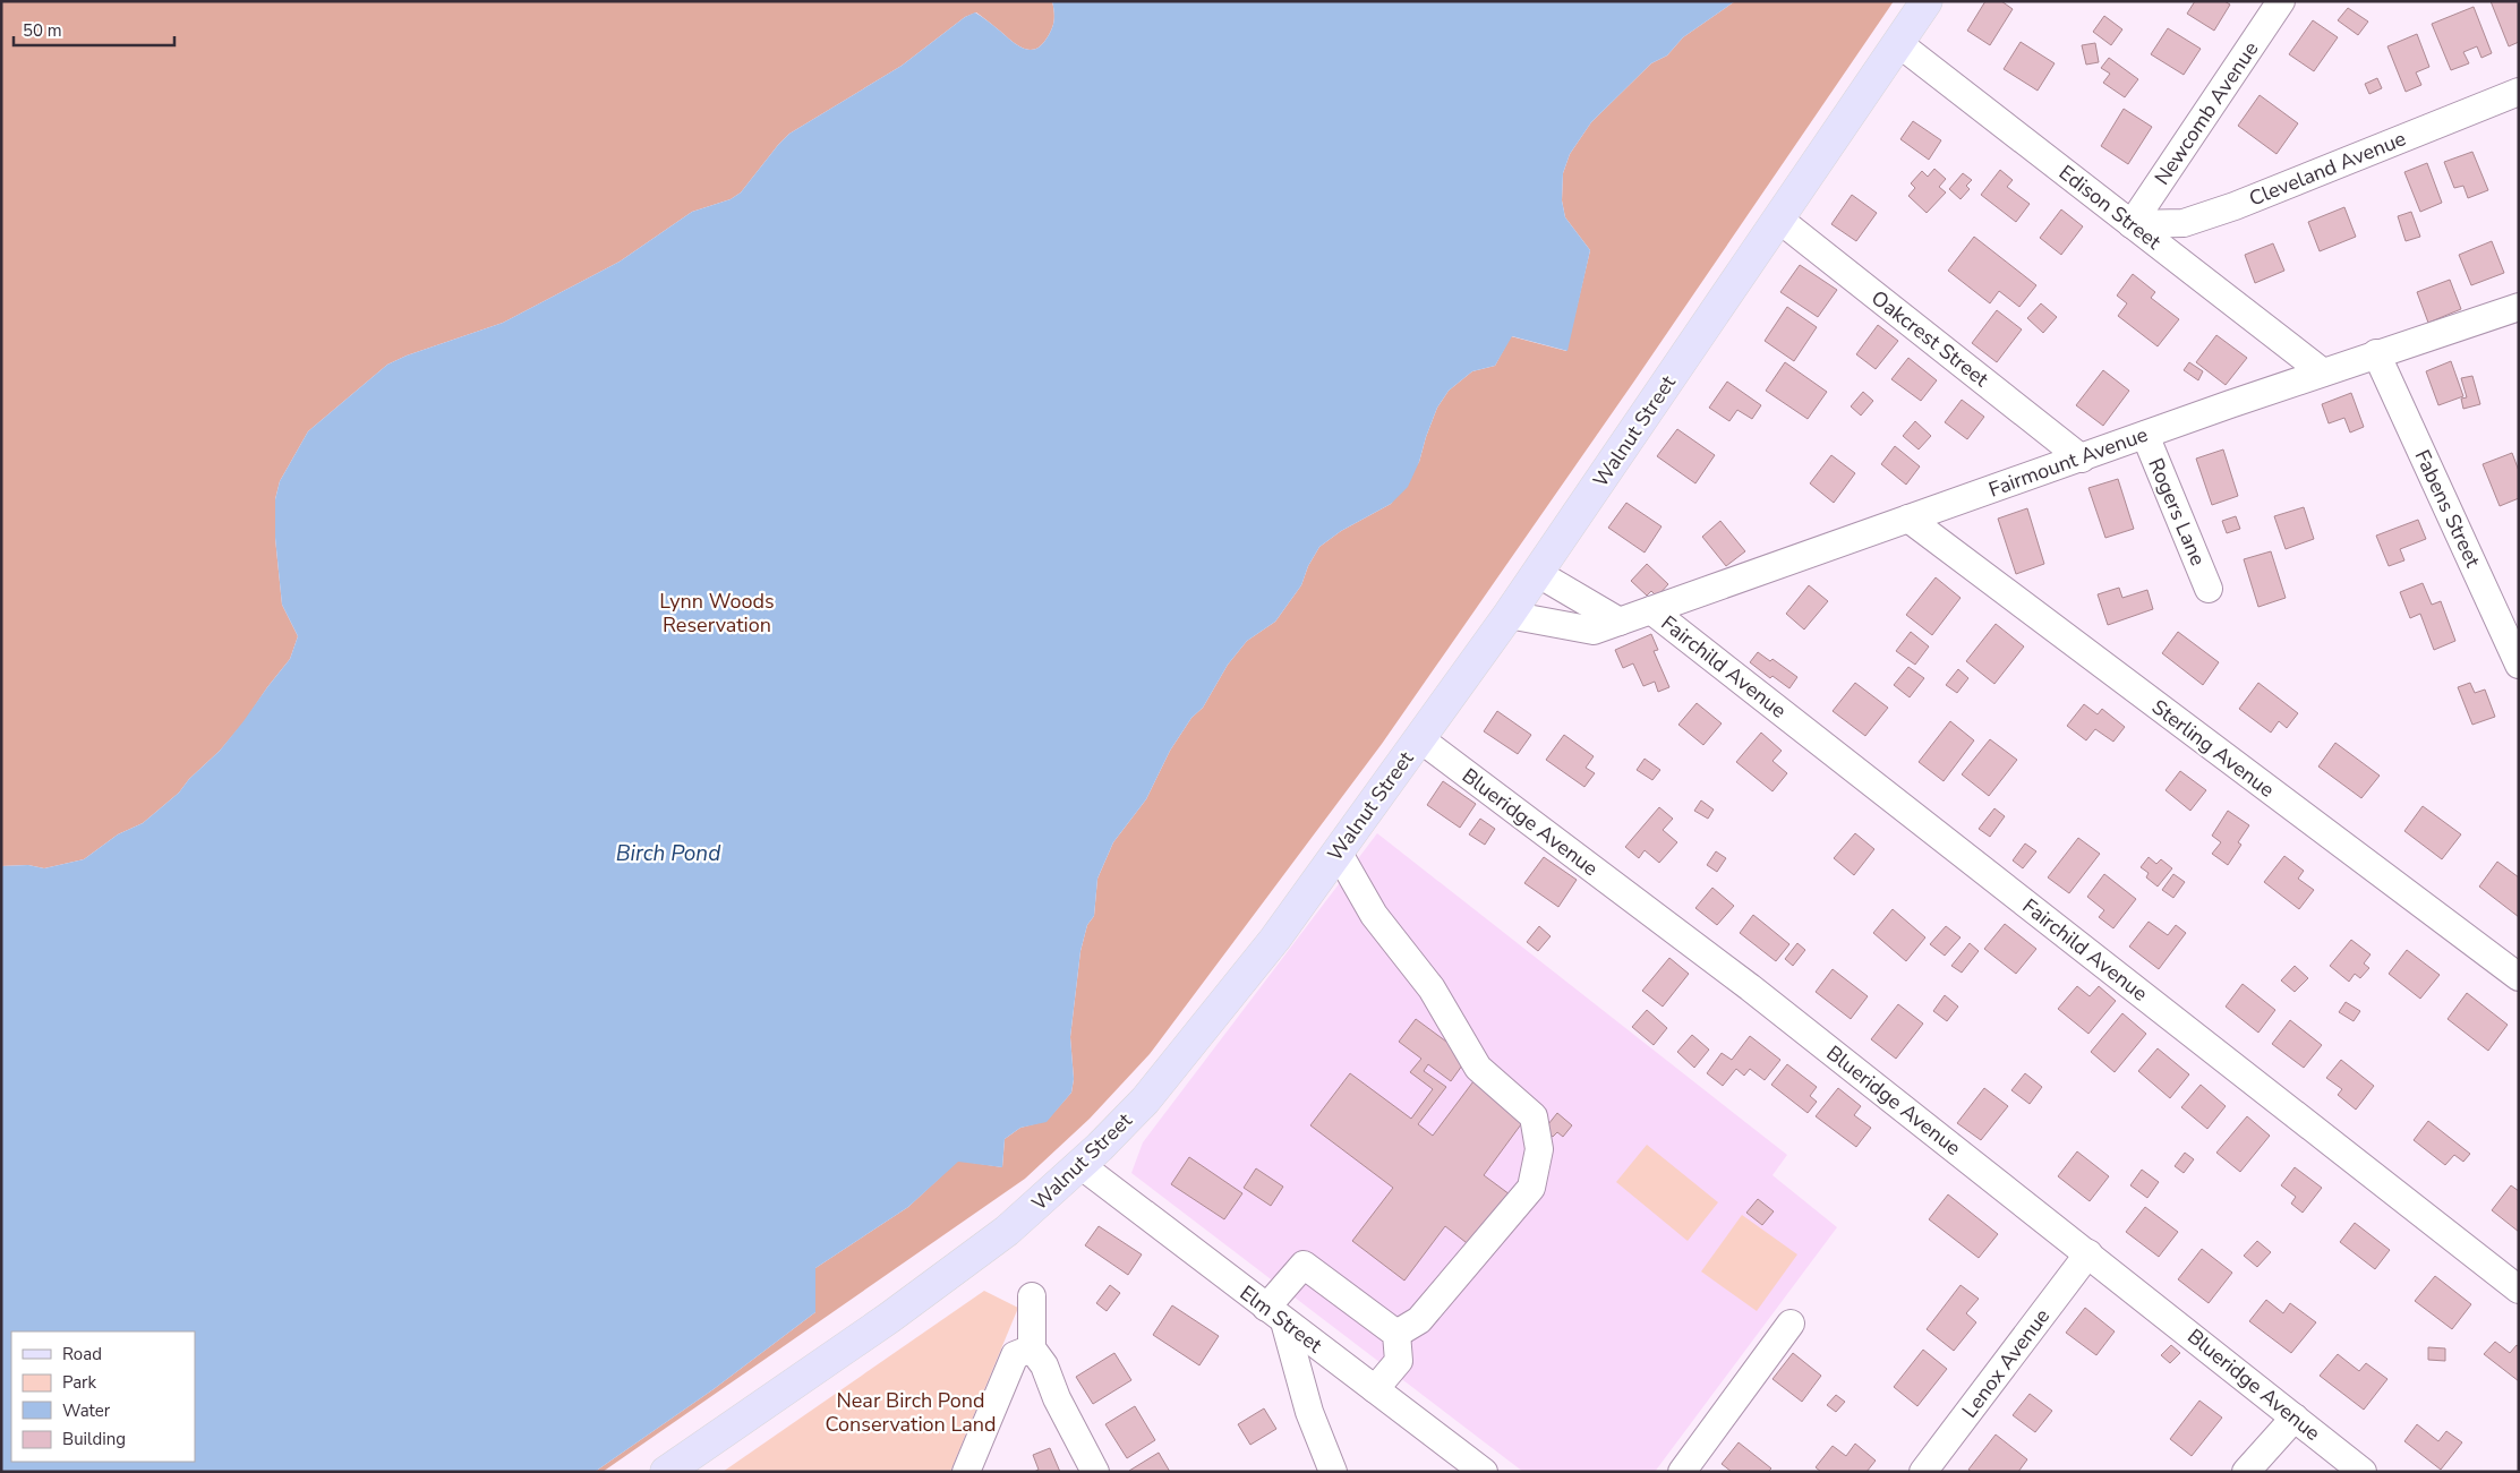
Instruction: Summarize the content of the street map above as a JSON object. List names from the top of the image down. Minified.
{"streets":{"main road":["Walnut Street"],"street":["Newcomb Avenue","Cleveland Avenue","Edison Street","Oakcrest Street","Fairmount Avenue","Fabens Street","Rogers Lane","Fairchild Avenue","Sterling Avenue","Blueridge Avenue","Elm Street","Lenox Avenue"]},"crossings":[["Newcomb Avenue","Cleveland Avenue"],["Newcomb Avenue","Edison Street"],["Cleveland Avenue","Edison Street"],["Edison Street","Walnut Street"],["Edison Street","Fairmount Avenue"],["Oakcrest Street","Walnut Street"],["Oakcrest Street","Fairmount Avenue"],["Walnut Street","Fairmount Avenue"],["Walnut Street","Blueridge Avenue"],["Walnut Street","Elm Street"],["Fairmount Avenue","Fabens Street"],["Fairmount Avenue","Rogers Lane"],["Fairmount Avenue","Fairchild Avenue"],["Fairmount Avenue","Sterling Avenue"],["Blueridge Avenue","Lenox Avenue"]],"water":["Birch Pond"],"parks":["Lynn Woods Reservation","Near Birch Pond Conservation Land"],"legend":["Road","Park","Water","Building"],"scale_bar":"50 m"}
